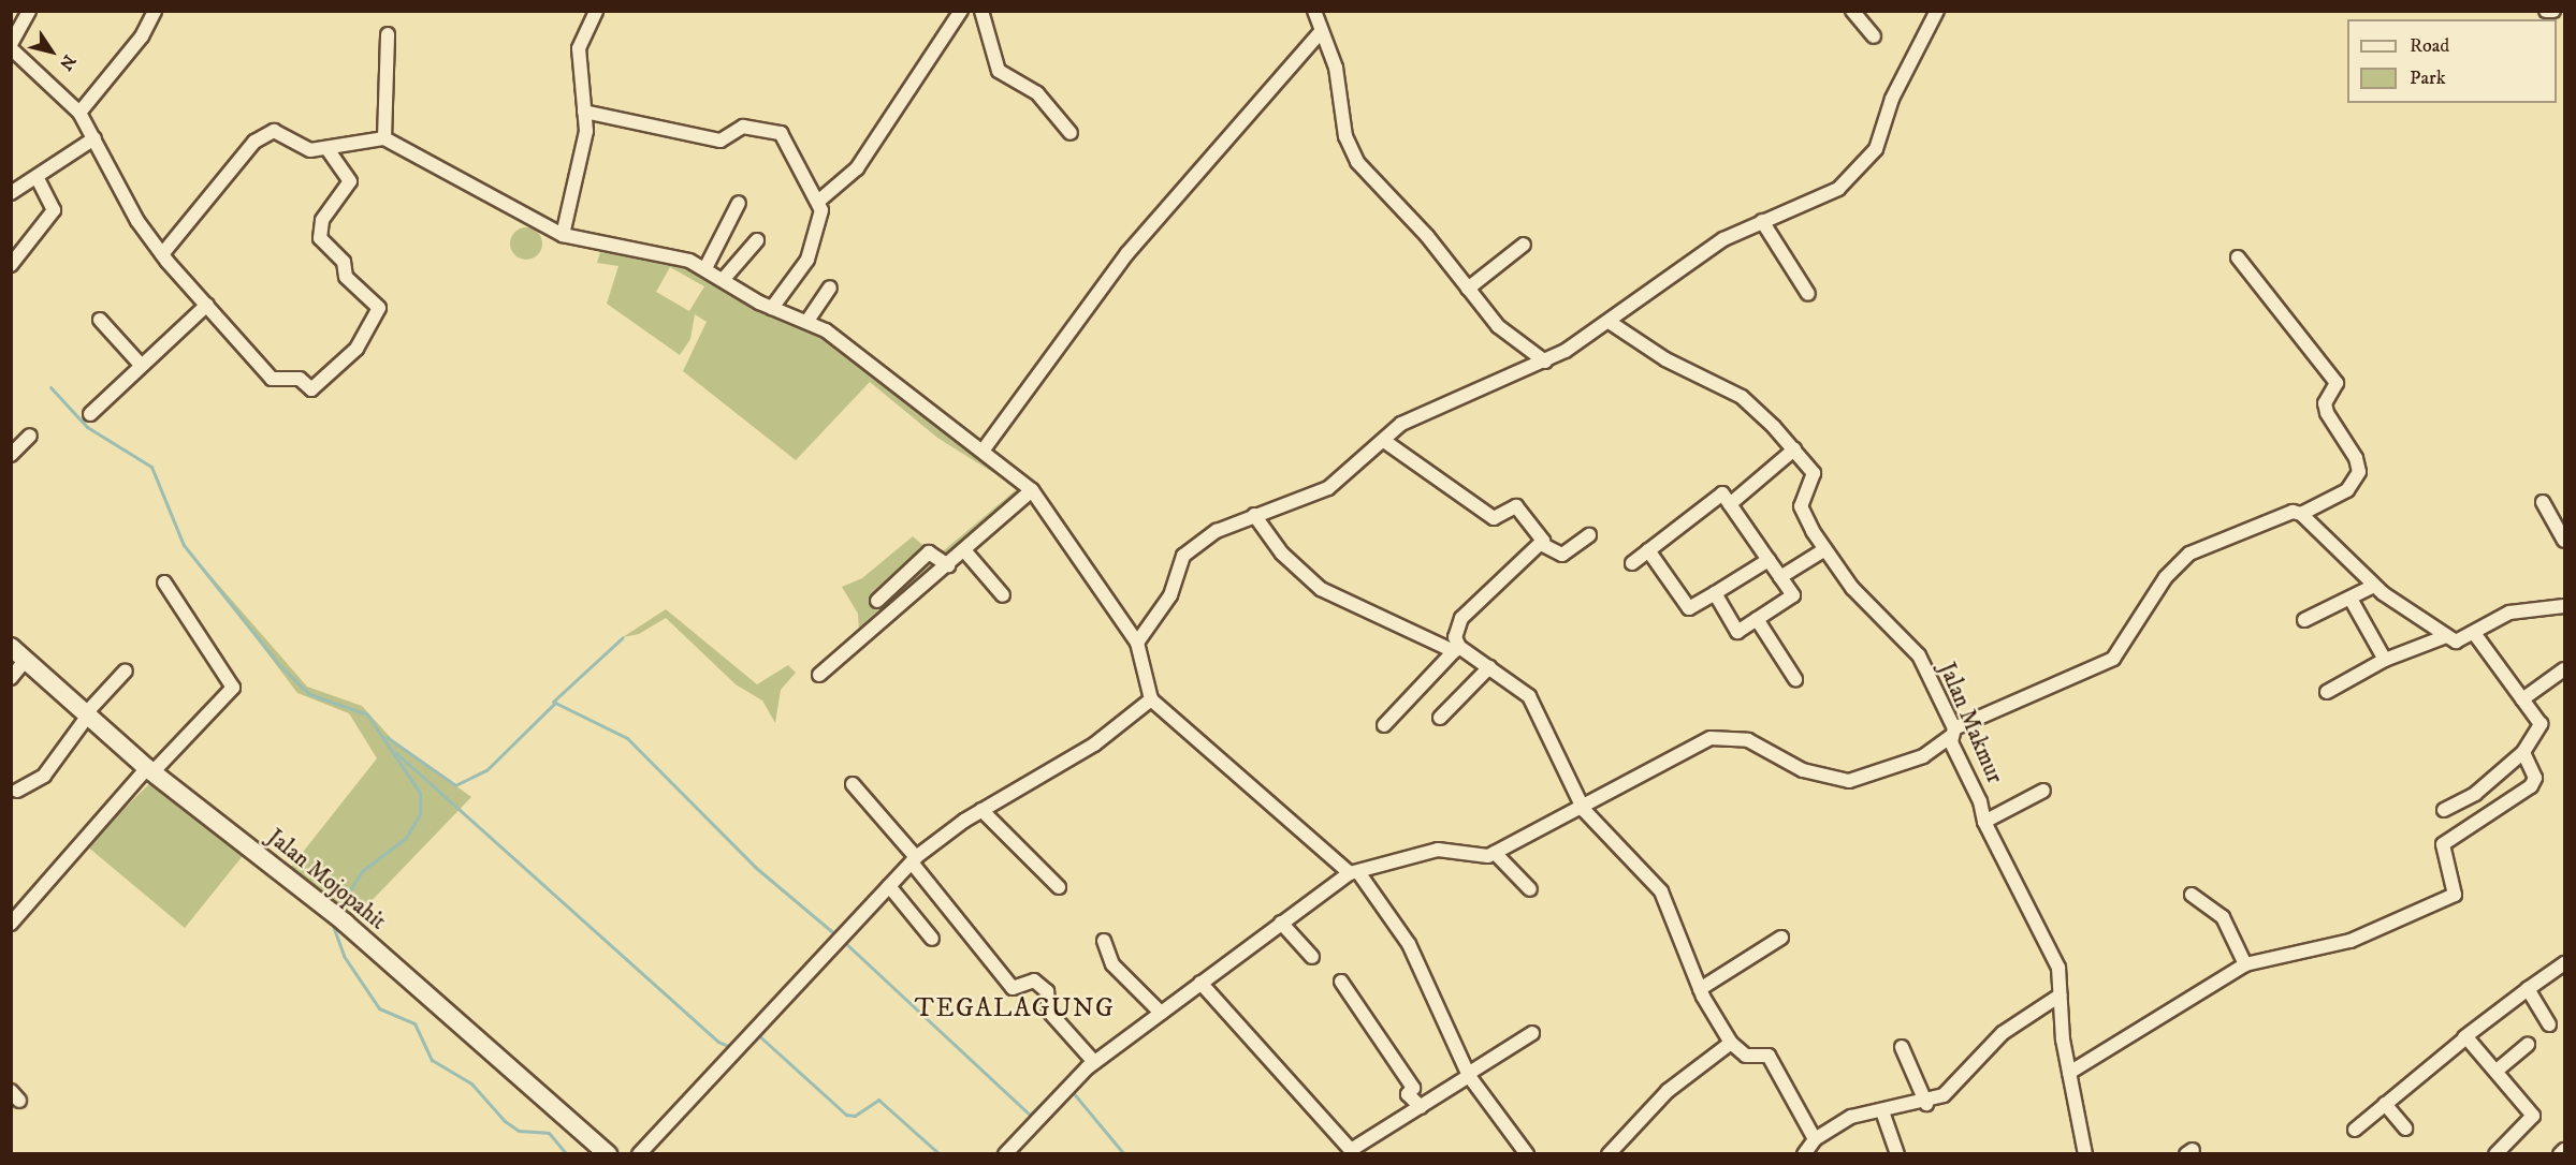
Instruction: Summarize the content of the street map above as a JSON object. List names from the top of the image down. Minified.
{"streets":{"street":["Jalan Makmur","Jalan Mojopahit"]},"districts":["TEGALAGUNG"],"legend":["Road","Park"],"north":"bottom right"}
